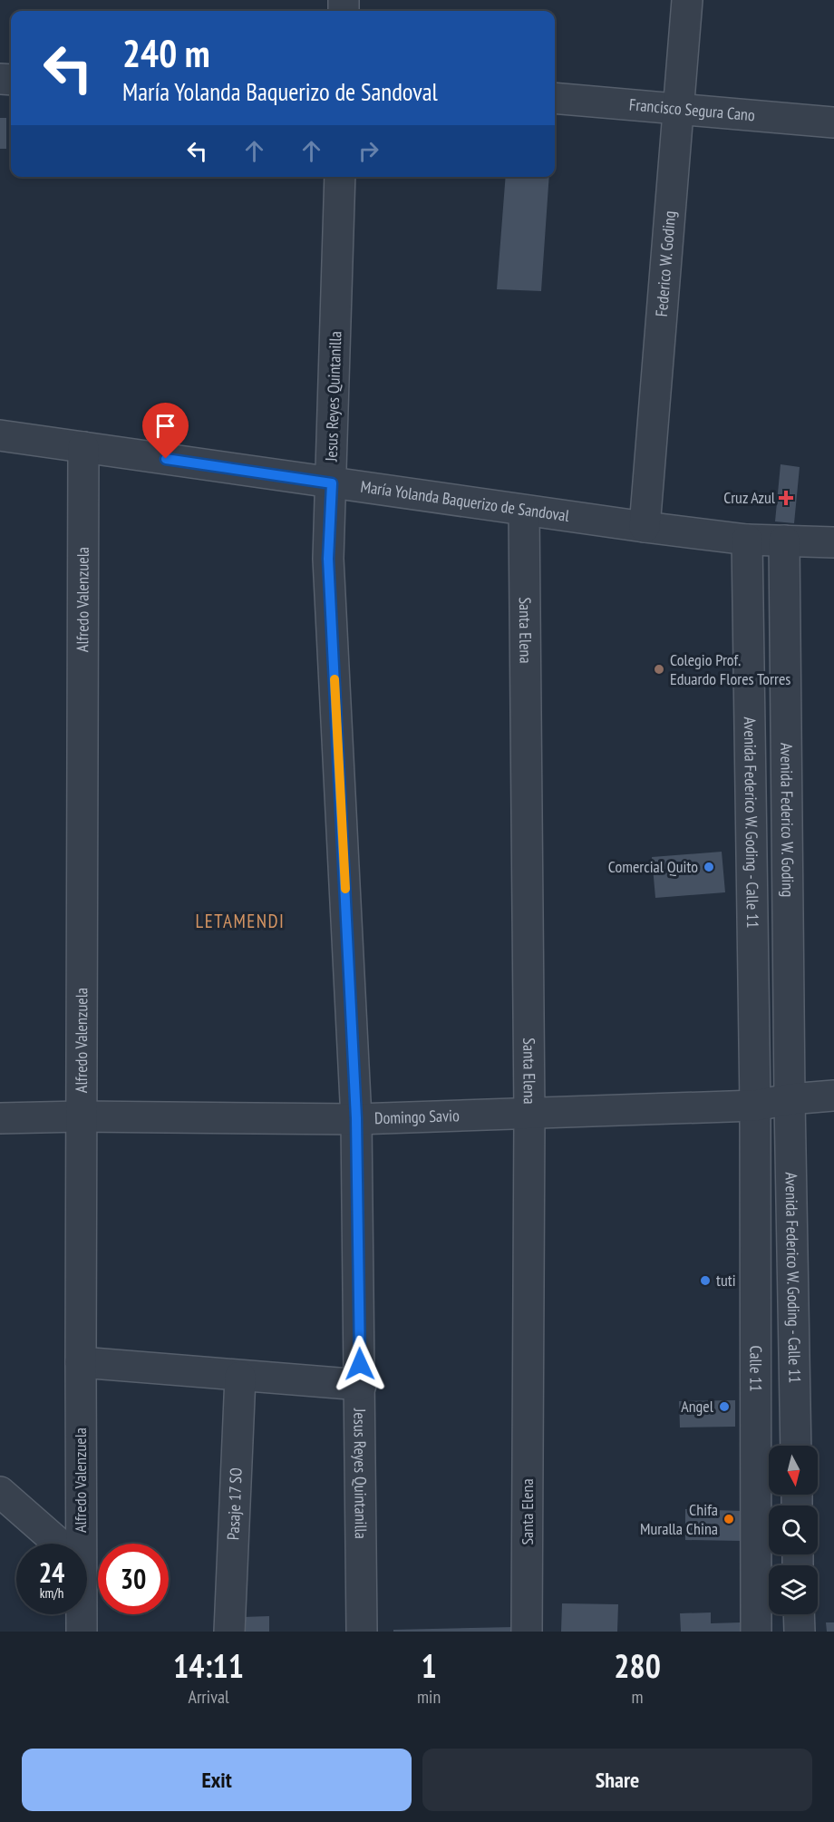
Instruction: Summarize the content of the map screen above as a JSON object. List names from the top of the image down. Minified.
{"streets":{"street":["Francisco Segura Cano","Federico W. Goding","Jesus Reyes Quintanilla","María Yolanda Baquerizo de Sandoval","Alfredo Valenzuela","Santa Elena","Avenida Federico W. Goding","Avenida Federico W. Goding - Calle 11","Domingo Savio","Calle 11","Pasaje 17 SO"]},"crossings":[["Francisco Segura Cano","Federico W. Goding"],["Federico W. Goding","María Yolanda Baquerizo de Sandoval"],["Jesus Reyes Quintanilla","María Yolanda Baquerizo de Sandoval"],["Jesus Reyes Quintanilla","Domingo Savio"],["María Yolanda Baquerizo de Sandoval","Alfredo Valenzuela"],["María Yolanda Baquerizo de Sandoval","Santa Elena"],["María Yolanda Baquerizo de Sandoval","Avenida Federico W. Goding"],["María Yolanda Baquerizo de Sandoval","Avenida Federico W. Goding - Calle 11"],["Alfredo Valenzuela","Domingo Savio"],["Santa Elena","Domingo Savio"],["Avenida Federico W. Goding","Avenida Federico W. Goding - Calle 11"],["Avenida Federico W. Goding","Domingo Savio"],["Avenida Federico W. Goding - Calle 11","Domingo Savio"],["Avenida Federico W. Goding - Calle 11","Calle 11"],["Domingo Savio","Calle 11"]],"districts":["LETAMENDI"],"places":{"health":["Cruz Azul"],"other":["Colegio Prof. Eduardo Flores Torres","Comercial Quito","tuti","Angel","Chifa Muralla China"]},"north":"bottom","page":{"turn":["240 m","María Yolanda Baquerizo de Sandoval"],"speed":"24 km/h","limit":"30","eta":["14:11","Arrival","1","min","280","m"],"buttons":["Exit","Share"]}}
